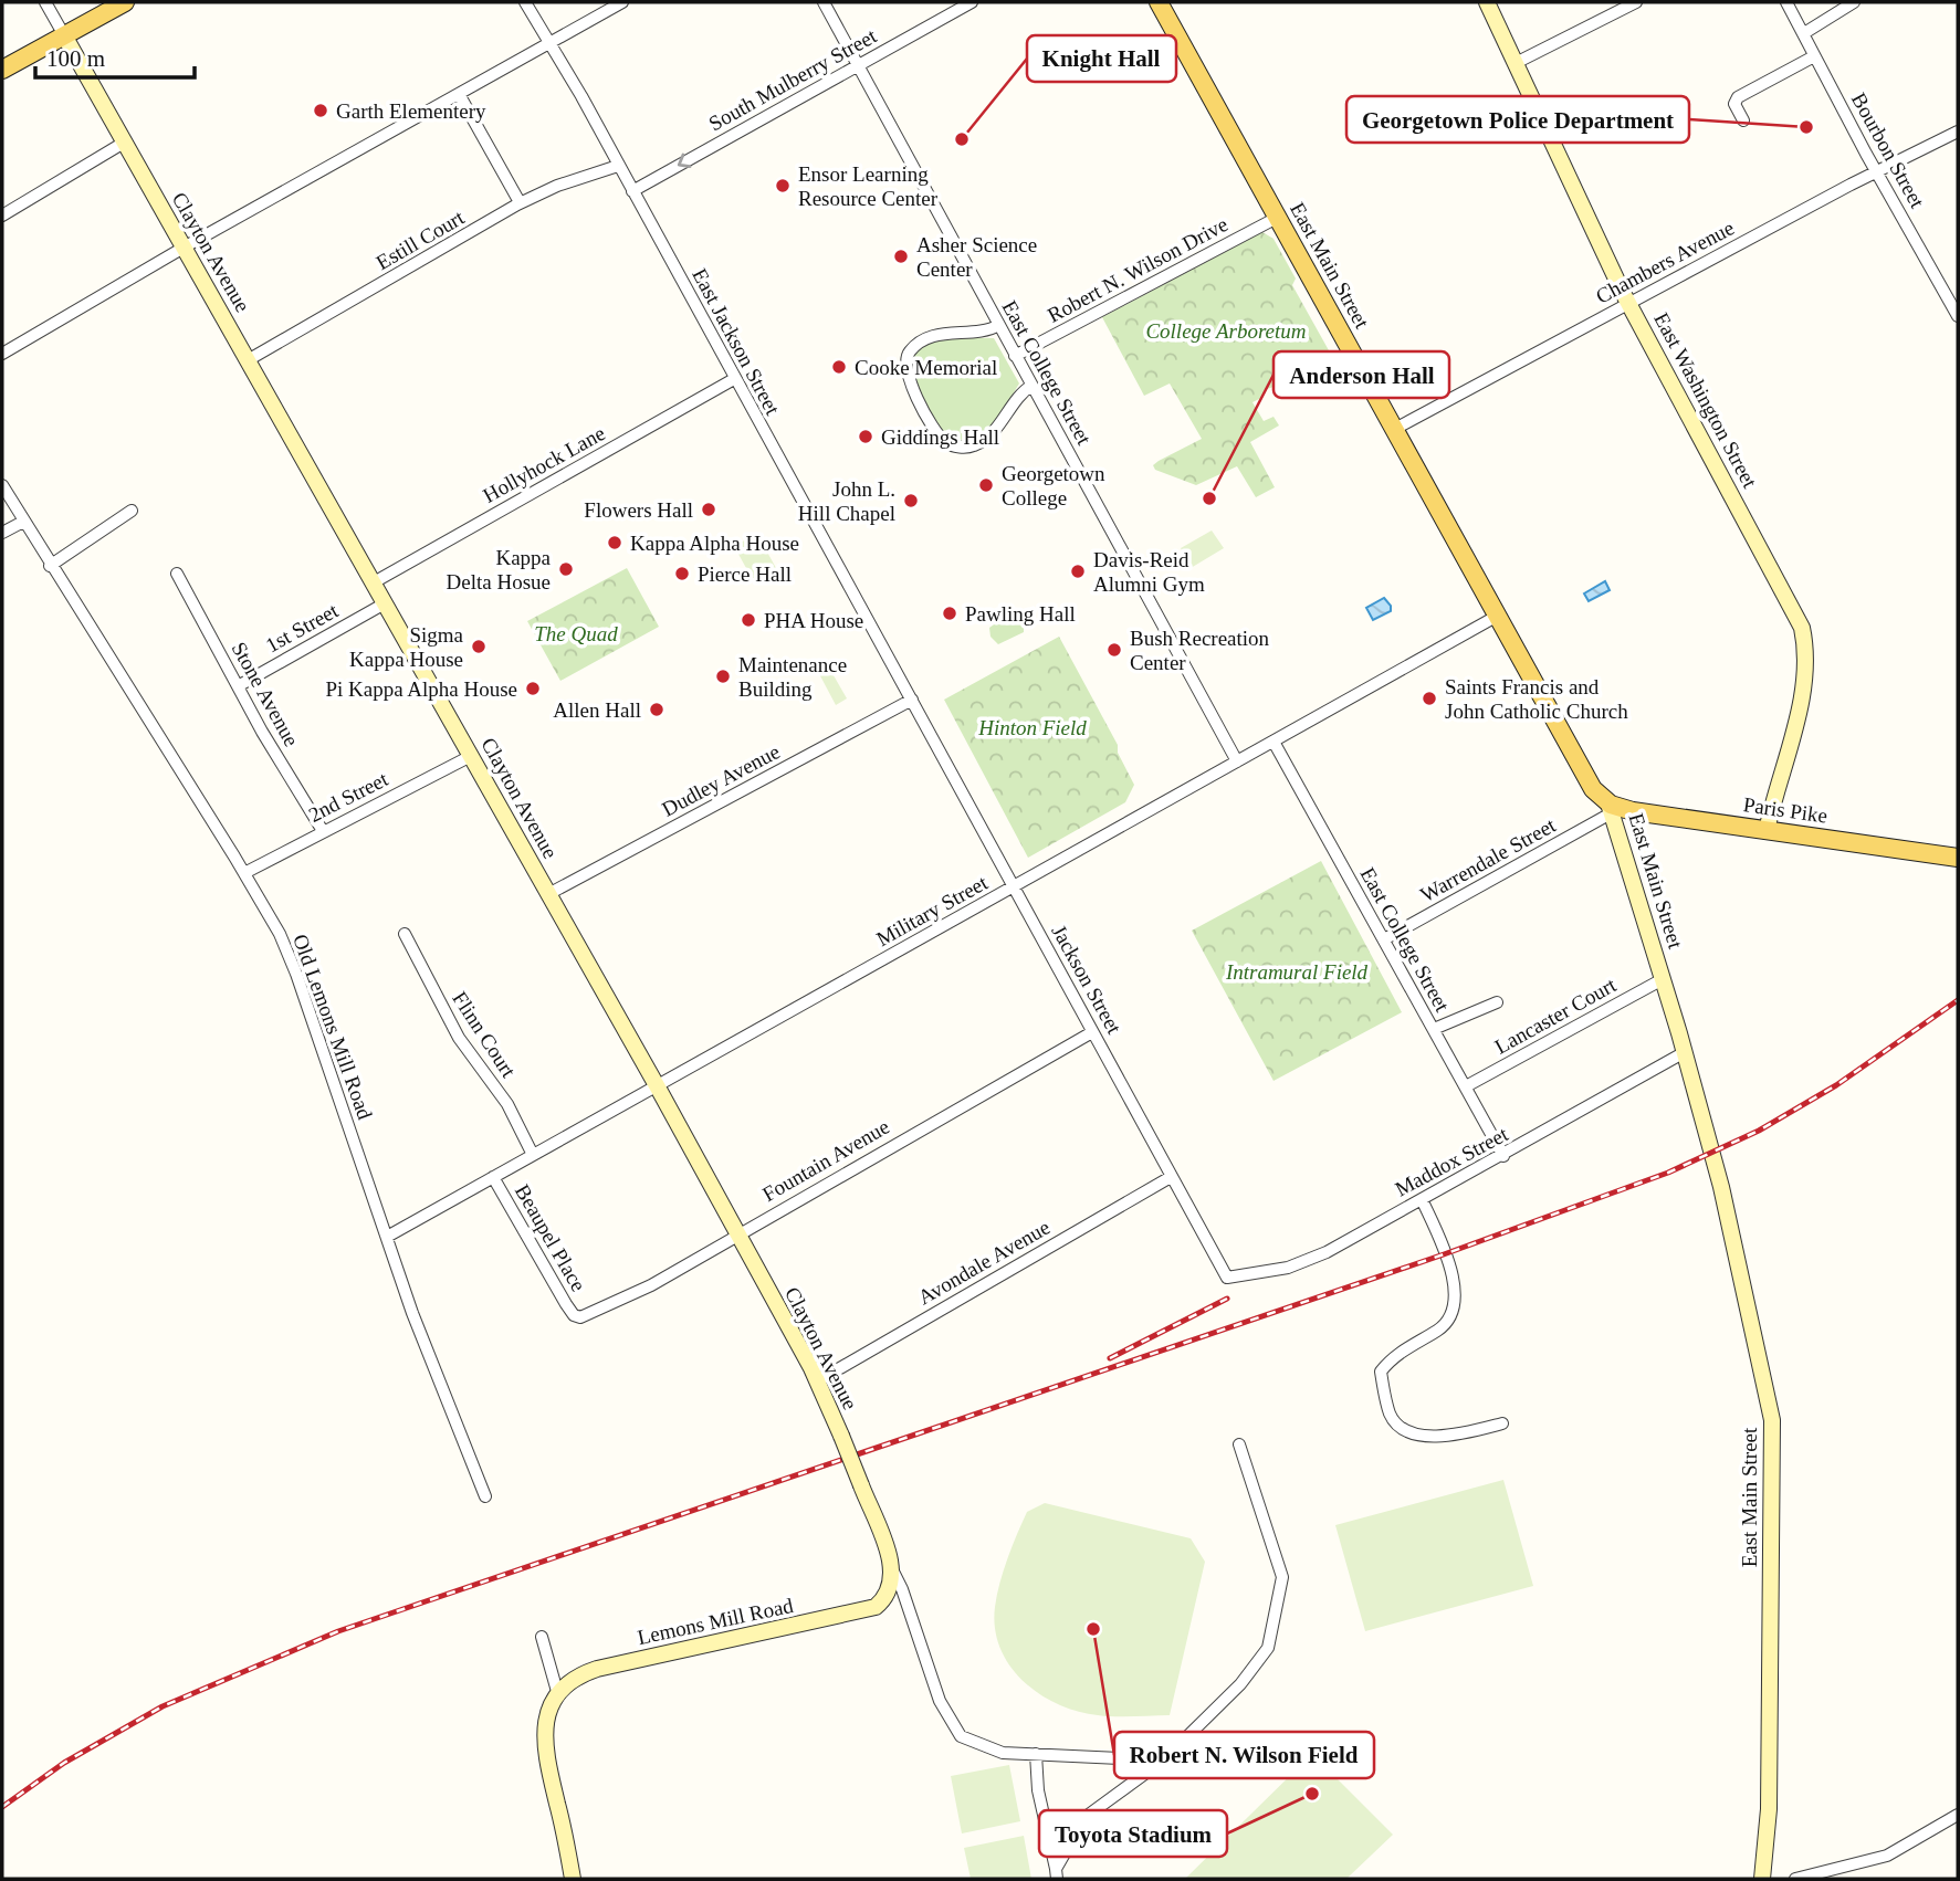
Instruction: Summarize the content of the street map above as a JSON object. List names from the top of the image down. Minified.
{"streets":{"main road":["East Main Street","Paris Pike"],"street":["South Mulberry Street","Bourbon Street","Estill Court","Clayton Avenue","Chambers Avenue","Robert N. Wilson Drive","East Jackson Street","East College Street","East Washington Street","Hollyhock Lane","1st Street","Stone Avenue","Dudley Avenue","2nd Street","Warrendale Street","Military Street","Jackson Street","Lancaster Court","Old Lemons Mill Road","Flinn Court","Fountain Avenue","Maddox Street","Beaupel Place","Avondale Avenue","Lemons Mill Road"]},"crossings":[["South Mulberry Street","East Jackson Street"],["South Mulberry Street","East College Street"],["Bourbon Street","Chambers Avenue"],["Estill Court","Clayton Avenue"],["Estill Court","East Jackson Street"],["Clayton Avenue","Hollyhock Lane"],["Clayton Avenue","1st Street"],["Clayton Avenue","Dudley Avenue"],["Clayton Avenue","2nd Street"],["Clayton Avenue","Military Street"],["Clayton Avenue","Fountain Avenue"],["Clayton Avenue","Avondale Avenue"],["Clayton Avenue","Lemons Mill Road"],["Chambers Avenue","East Main Street"],["Chambers Avenue","East Washington Street"],["East Main Street","Robert N. Wilson Drive"],["East Main Street","Paris Pike"],["East Main Street","Warrendale Street"],["East Main Street","Military Street"],["East Main Street","Lancaster Court"],["East Main Street","Maddox Street"],["Robert N. Wilson Drive","East College Street"],["East Jackson Street","Hollyhock Lane"],["East Jackson Street","Dudley Avenue"],["East Jackson Street","Jackson Street"],["East College Street","Warrendale Street"],["East College Street","Military Street"],["East College Street","Lancaster Court"],["East College Street","Maddox Street"],["East Washington Street","Paris Pike"],["1st Street","Stone Avenue"],["Stone Avenue","2nd Street"],["Dudley Avenue","Jackson Street"],["2nd Street","Old Lemons Mill Road"],["Paris Pike","Warrendale Street"],["Military Street","Jackson Street"],["Military Street","Old Lemons Mill Road"],["Military Street","Flinn Court"],["Military Street","Beaupel Place"],["Jackson Street","Fountain Avenue"],["Jackson Street","Maddox Street"],["Jackson Street","Avondale Avenue"],["Fountain Avenue","Beaupel Place"]],"one_way":["South Mulberry Street"],"parks":["College Arboretum","The Quad","Hinton Field","Intramural Field"],"places":["Garth Elementery","Georgetown Police Department","Knight Hall","Ensor Learning Resource Center","Asher Science Center","Cooke Memorial","Giddings Hall","Georgetown College","Anderson Hall","John L. Hill Chapel","Flowers Hall","Kappa Alpha House","Kappa Delta Hosue","Davis-Reid Alumni Gym","Pierce Hall","Pawling Hall","PHA House","Sigma Kappa House","Bush Recreation Center","Maintenance Building","Pi Kappa Alpha House","Saints Francis and John Catholic Church","Allen Hall","Robert N. Wilson Field","Toyota Stadium"],"scale_bar":"100 m"}
